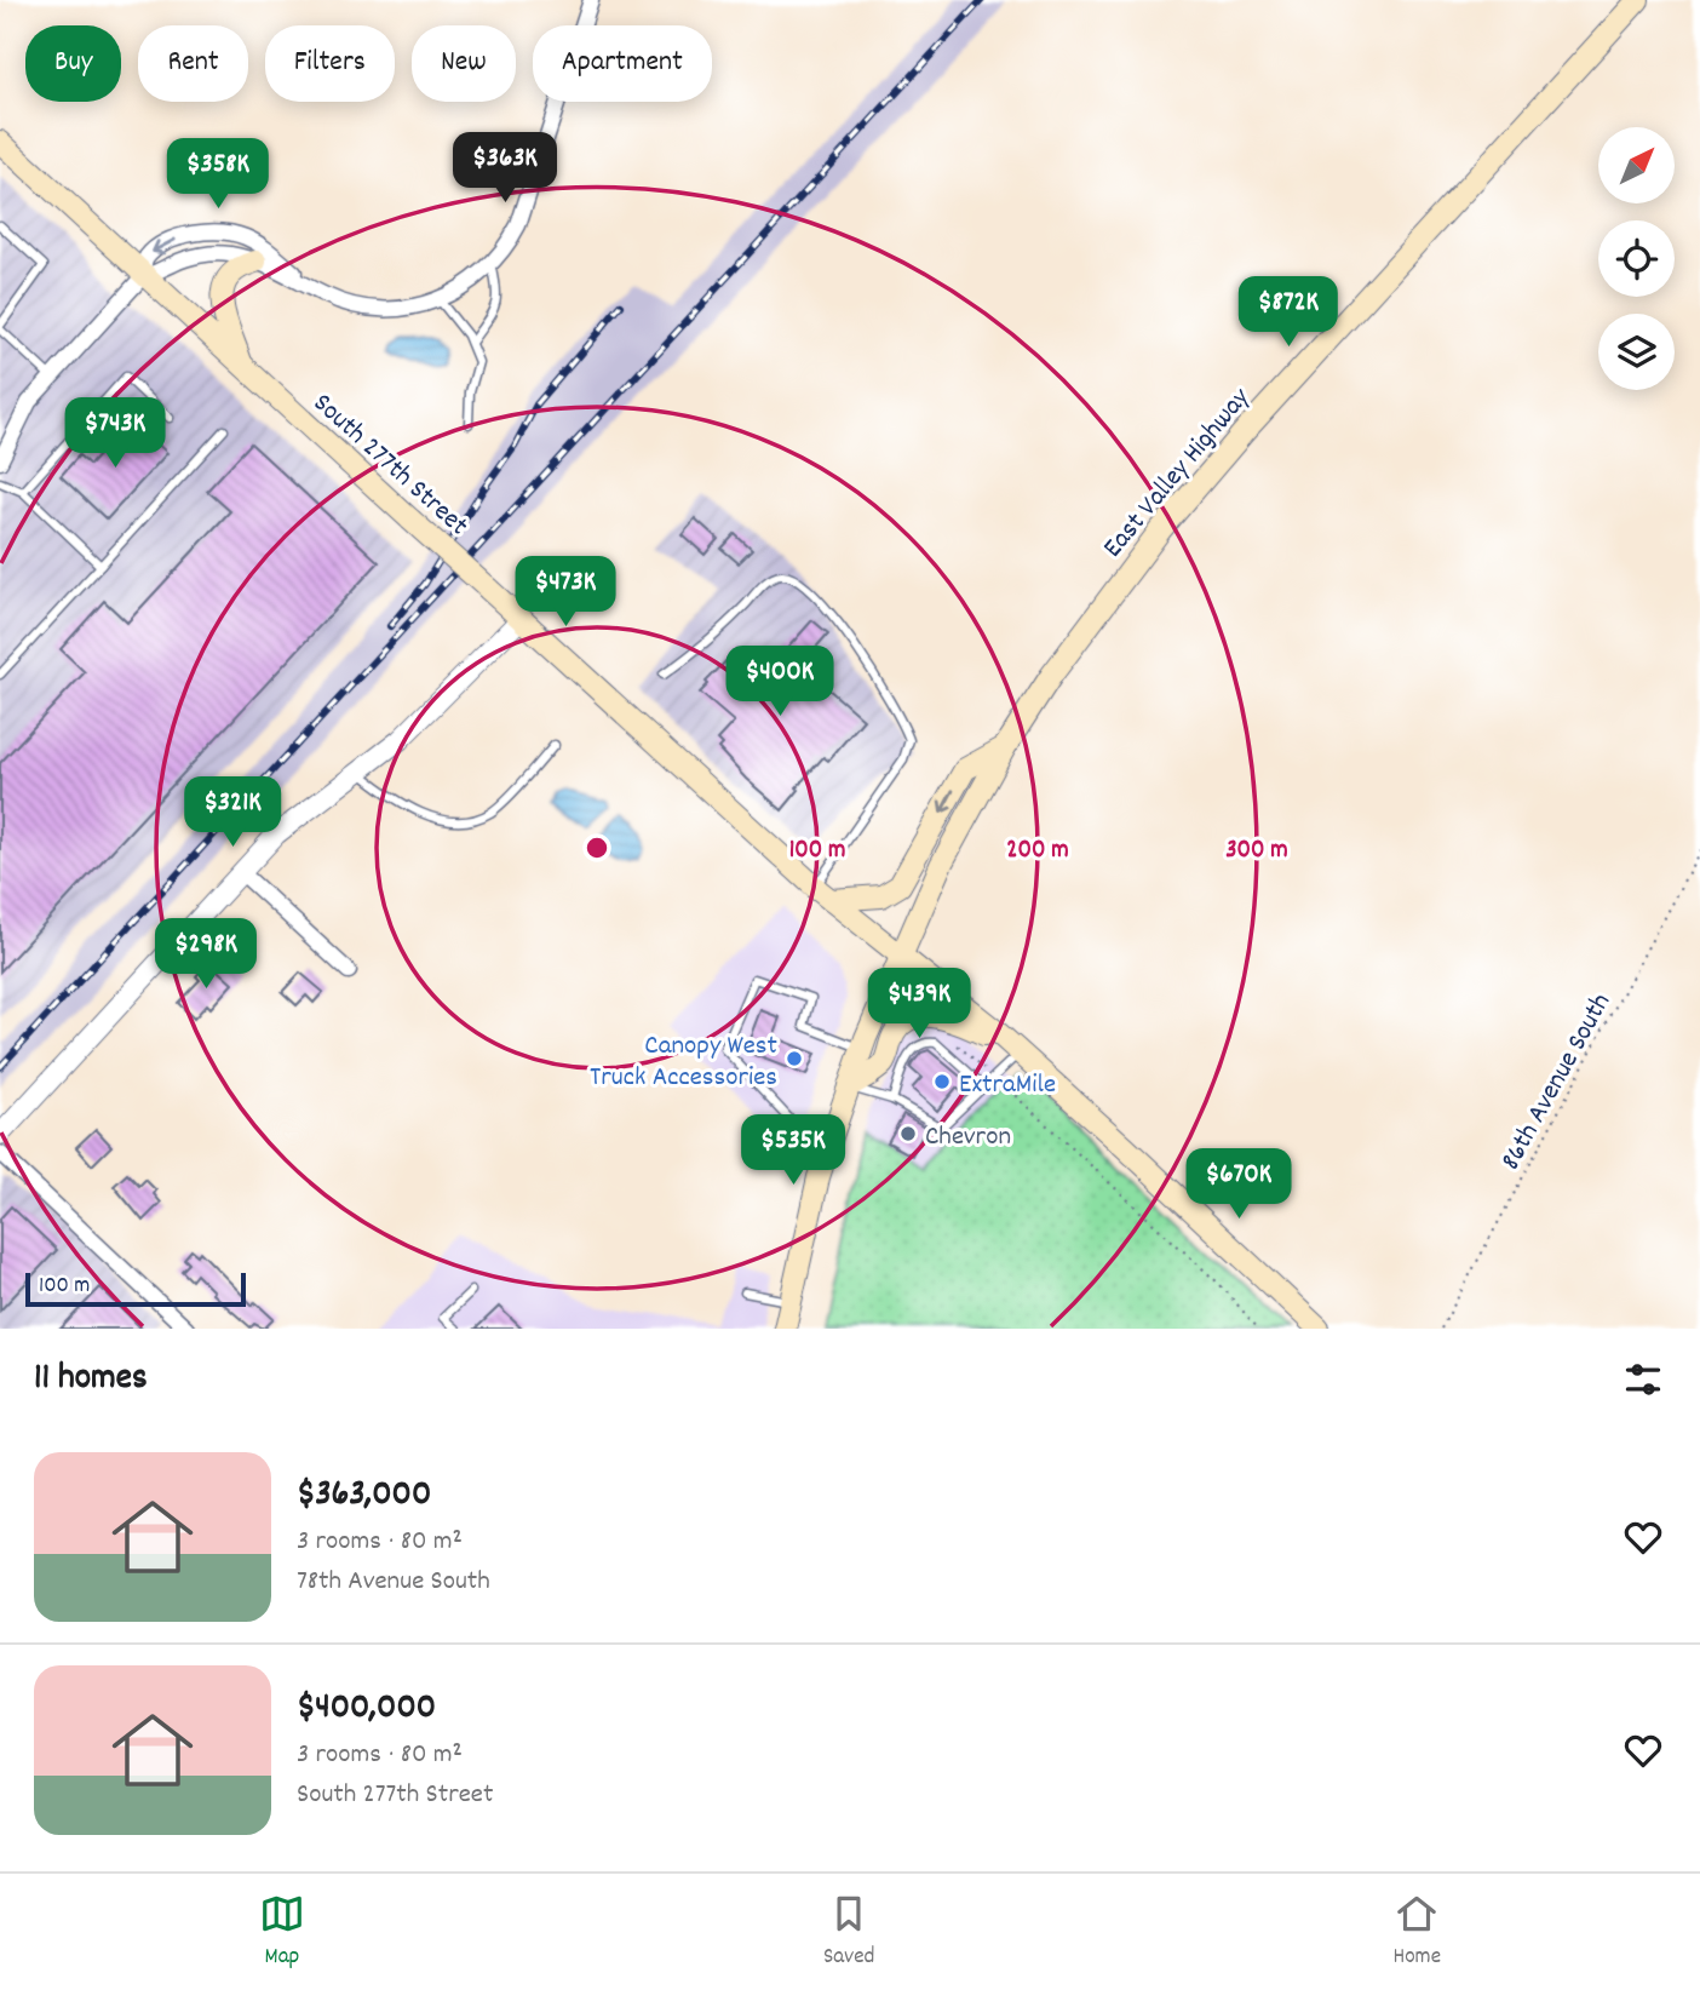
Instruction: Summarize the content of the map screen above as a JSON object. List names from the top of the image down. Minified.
{"streets":{"main road":["South 277th Street","East Valley Highway"],"path":["86th Avenue South"]},"crossings":[["South 277th Street","East Valley Highway"]],"places":["Canopy West Truck Accessories","ExtraMile","Chevron"],"scale_bar":"100 m","north":"top right","page":{"chip":["Buy","Rent","Filters","New","Apartment"],"price":["$363K","$358K","$872K","$743K","$473K","$400K","$321K","$298K","$439K","$535K","$670K"],"scale":"100 m","heading":"11 homes","list":[{"name":"$363,000","note":"3 rooms · 80 m² · 78th Avenue South"},{"name":"$400,000","note":"3 rooms · 80 m² · South 277th Street"}],"tabs":["Map","Saved","Home"]},"rings":["100 m","200 m","300 m"]}
